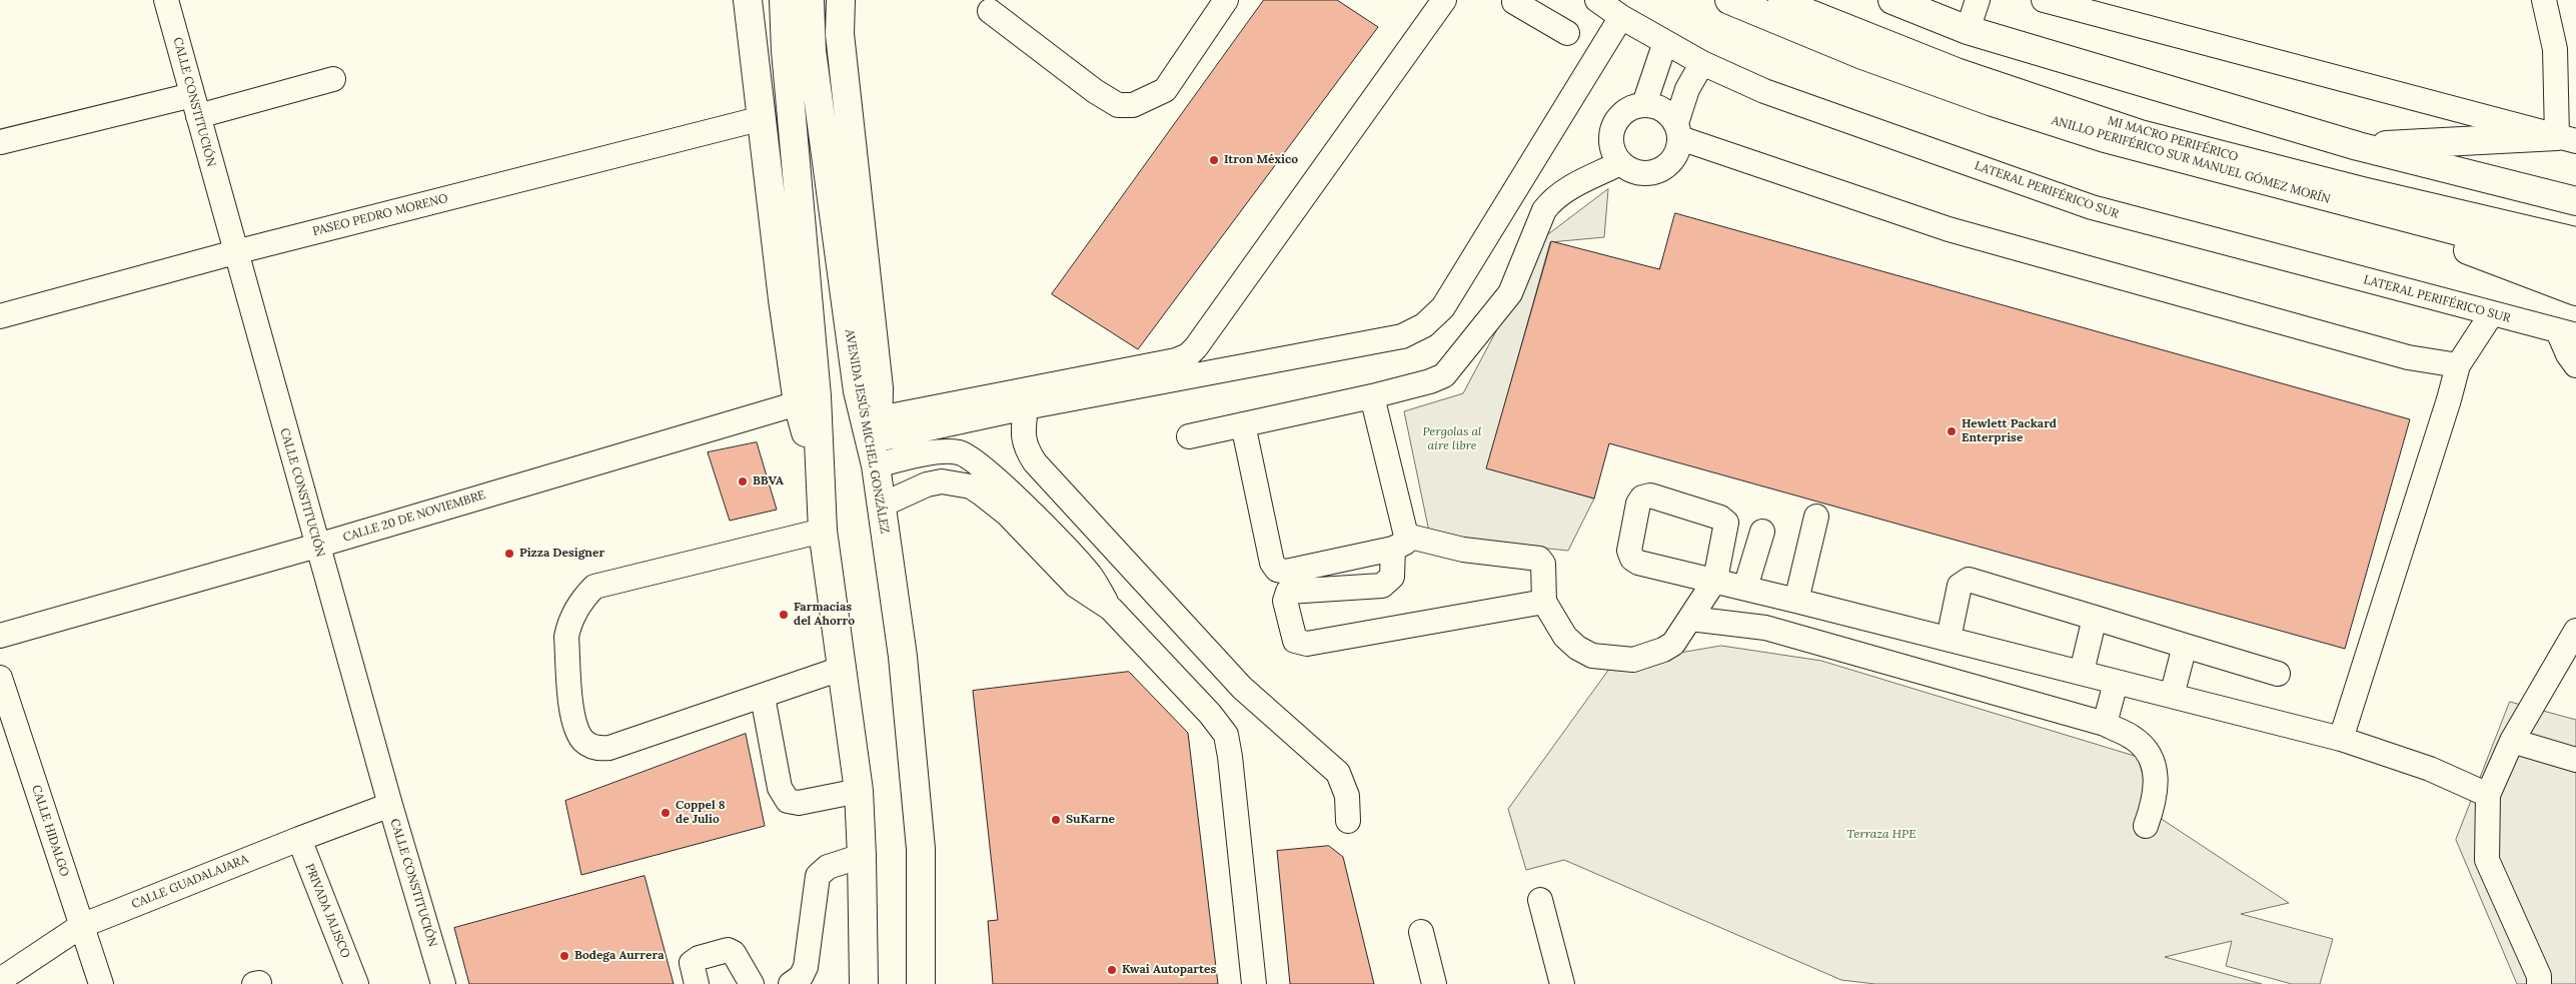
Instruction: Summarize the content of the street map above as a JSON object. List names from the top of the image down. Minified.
{"streets":{"main road":["ANILLO PERIFÉRICO SUR MANUEL GÓMEZ MORÍN","AVENIDA JESÚS MICHEL GONZÁLEZ"],"street":["CALLE CONSTITUCIÓN","MI MACRO PERIFÉRICO","LATERAL PERIFÉRICO SUR","PASEO PEDRO MORENO","CALLE 20 DE NOVIEMBRE","CALLE HIDALGO","CALLE GUADALAJARA","PRIVADA JALISCO"]},"crossings":[["CALLE CONSTITUCIÓN","PASEO PEDRO MORENO"],["CALLE CONSTITUCIÓN","CALLE 20 DE NOVIEMBRE"],["CALLE CONSTITUCIÓN","CALLE GUADALAJARA"],["CALLE HIDALGO","CALLE GUADALAJARA"],["CALLE GUADALAJARA","PRIVADA JALISCO"]],"parks":["Pergolas al aire libre","Terraza HPE"],"places":["Itron México","Hewlett Packard Enterprise","BBVA","Pizza Designer","Farmacias del Ahorro","Coppel 8 de Julio","SuKarne","Bodega Aurrera","Kwai Autopartes"]}
